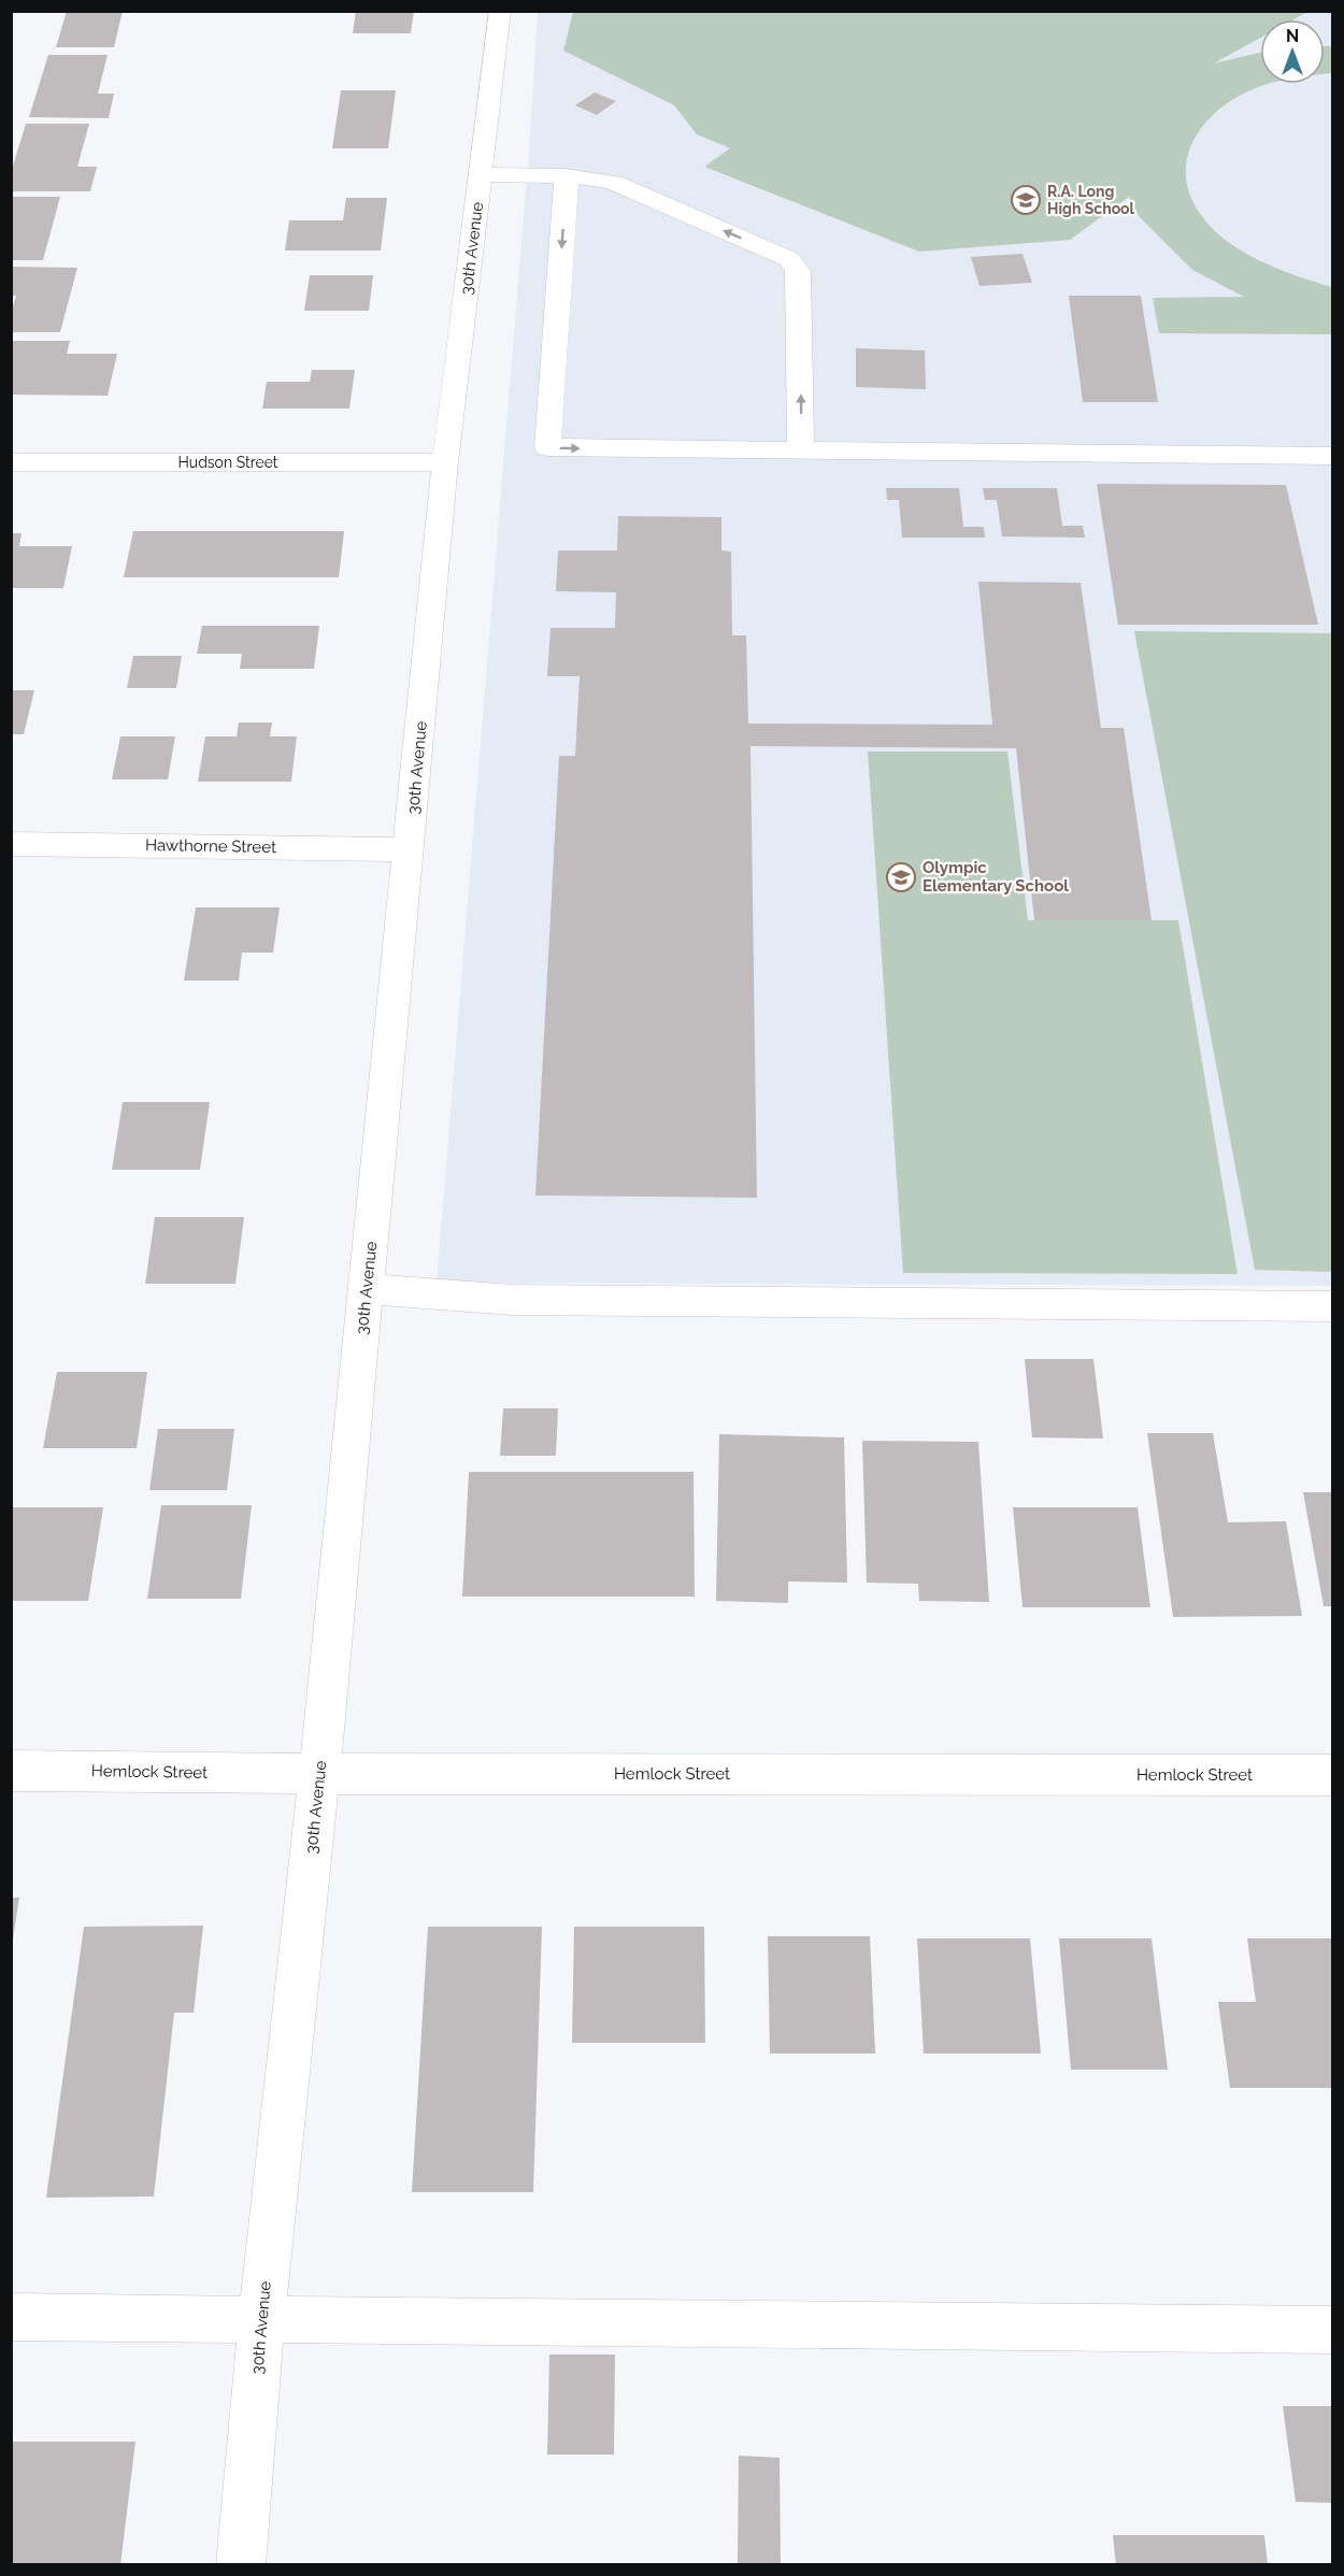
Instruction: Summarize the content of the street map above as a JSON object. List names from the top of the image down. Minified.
{"streets":{"street":["30th Avenue","Hudson Street","Hawthorne Street","Hemlock Street"]},"crossings":[["30th Avenue","Hudson Street"],["30th Avenue","Hawthorne Street"],["30th Avenue","Hemlock Street"]],"places":{"school or university":["R.A. Long High School","Olympic Elementary School"]},"north":"top"}
